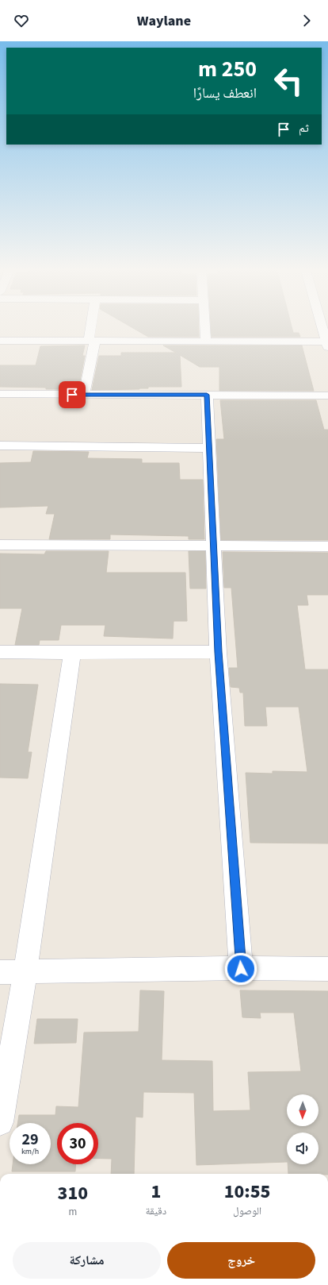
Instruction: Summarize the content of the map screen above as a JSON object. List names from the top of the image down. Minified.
{"north":"bottom","page":{"header":"Waylane","turn":["250 m","انعطف يسارًا"],"then":"ثم","speed":"29 km/h","limit":"30","eta":["10:55","الوصول","1","دقيقة","310","m"],"buttons":["خروج","مشاركة"]}}
